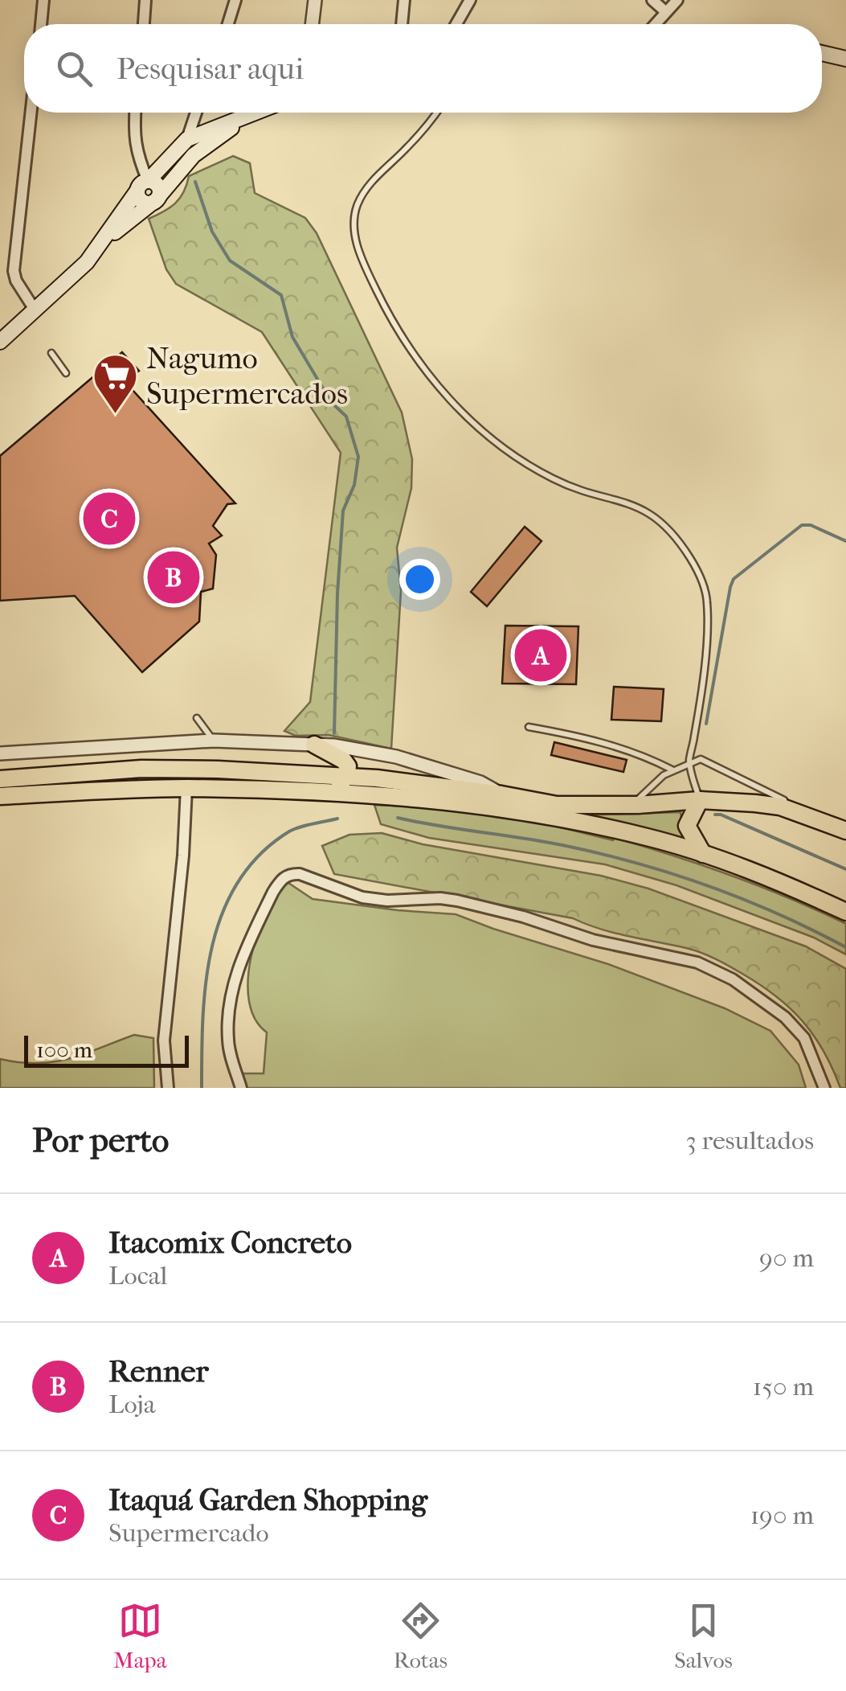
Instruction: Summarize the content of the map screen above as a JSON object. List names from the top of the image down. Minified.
{"places":{"supermarket":["Nagumo Supermercados"]},"scale_bar":"100 m","page":{"search":"Pesquisar aqui","pins":["C","B","A"],"scale":"100 m","heading":["Por perto","3 resultados"],"list":[{"mark":"A","name":"Itacomix Concreto","note":"Local","value":"90 m"},{"mark":"B","name":"Renner","note":"Loja","value":"150 m"},{"mark":"C","name":"Itaquá Garden Shopping","note":"Supermercado","value":"190 m"}],"nav":["Mapa","Rotas","Salvos"]}}
